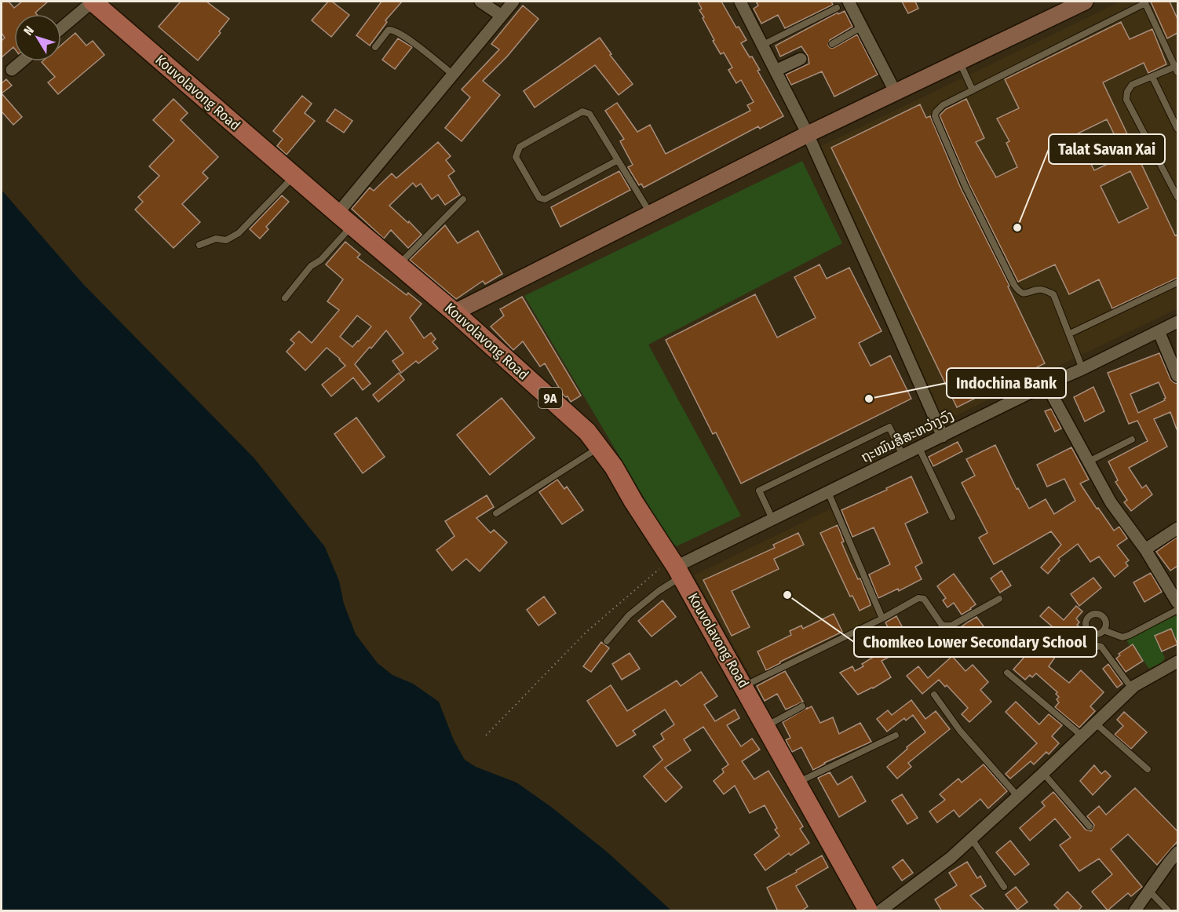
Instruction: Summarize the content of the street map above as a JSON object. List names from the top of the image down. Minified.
{"streets":{"main road":["Kouvolavong Road","9A"],"street":["ຖະໜົນສີສະຫວ່າງວົງ"]},"crossings":[["Kouvolavong Road","ຖະໜົນສີສະຫວ່າງວົງ"]],"places":["Talat Savan Xai","Indochina Bank","Chomkeo Lower Secondary School"],"north":"top left"}
